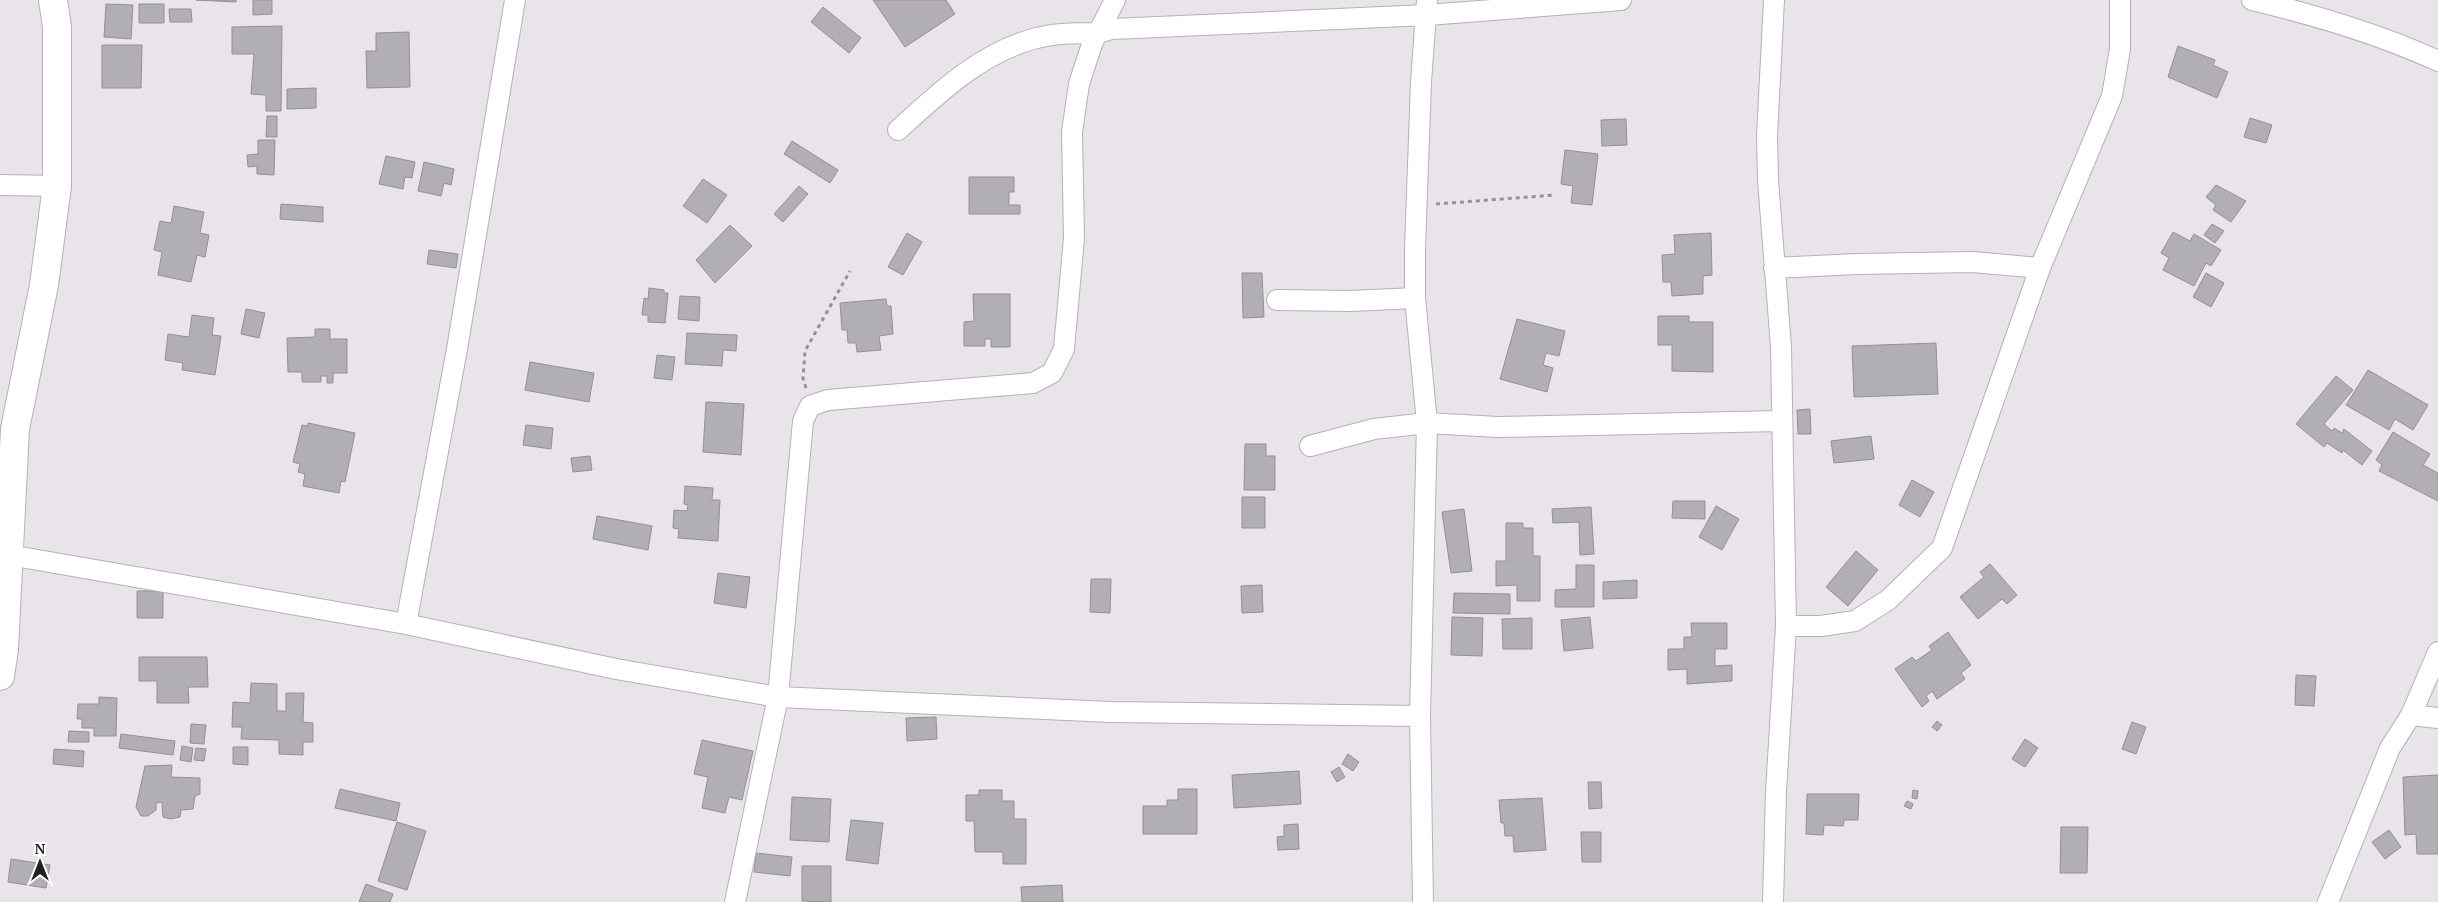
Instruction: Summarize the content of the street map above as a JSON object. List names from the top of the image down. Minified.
{"north":"top"}
